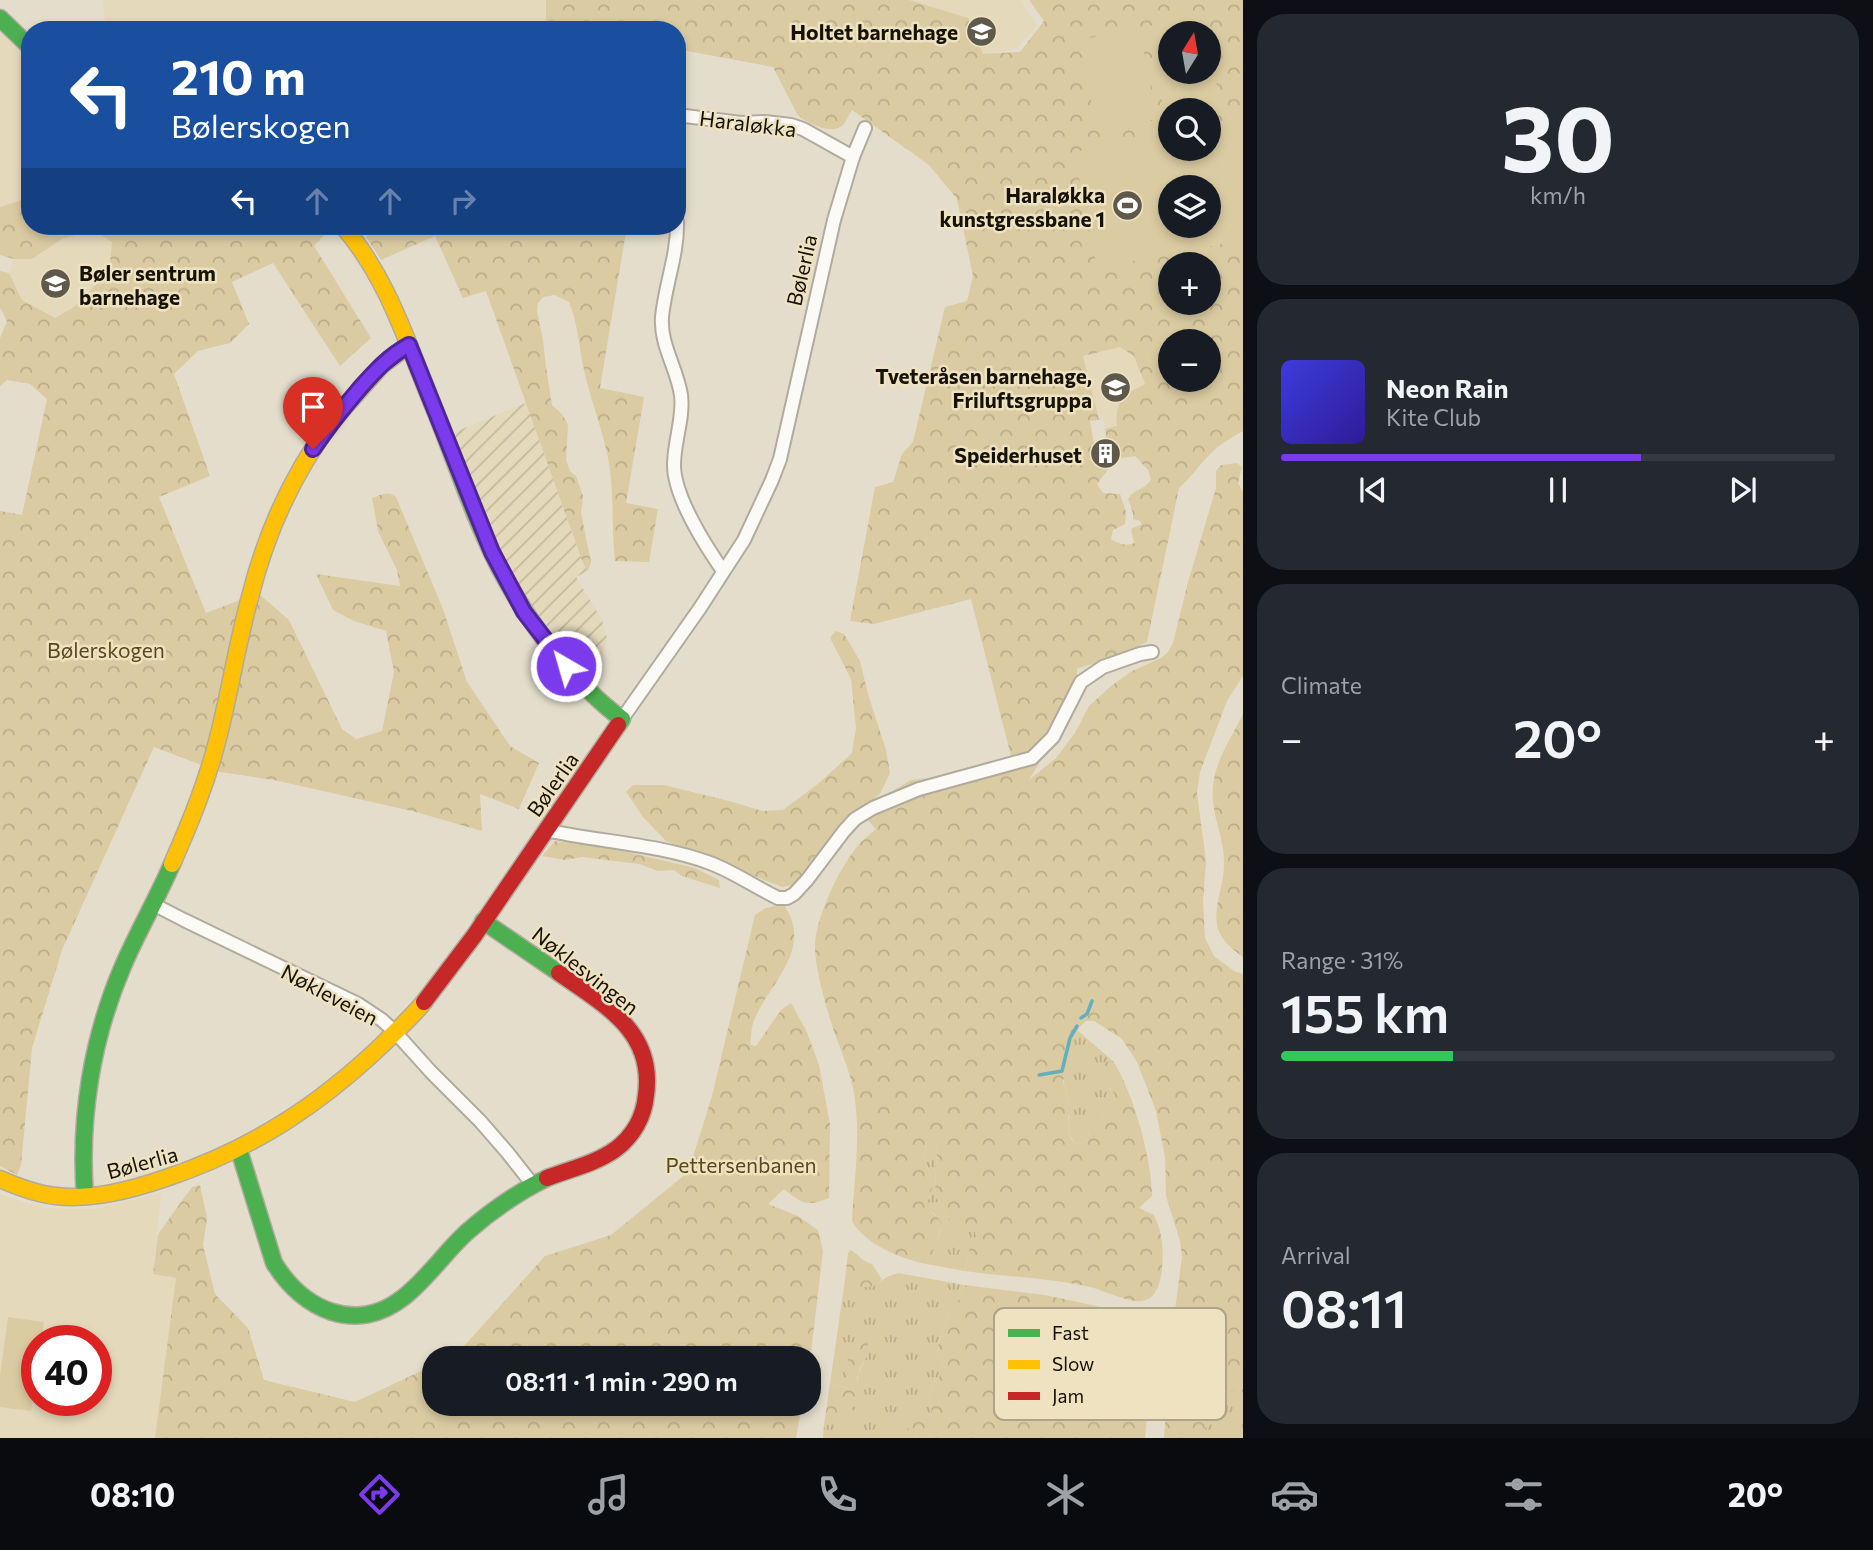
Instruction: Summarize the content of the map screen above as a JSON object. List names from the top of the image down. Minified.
{"streets":{"street":["Haraløkka","Bølerlia","Nøklesvingen","Nøkleveien"]},"crossings":[["Haraløkka","Bølerlia"],["Bølerlia","Nøklesvingen"],["Bølerlia","Nøkleveien"],["Nøklesvingen","Nøkleveien"]],"parks":["Bølerskogen","Pettersenbanen"],"places":{"school or university":["Holtet barnehage","Bøler sentrum barnehage","Tveteråsen barnehage, Friluftsgruppa"],"sports":["Haraløkka kunstgressbane 1"],"building":["Speiderhuset"]},"legend":["Fast","Slow","Jam"],"north":"top","page":{"tile":[["30","km/h"],"Climate",["Range · 31%","155 km"],["Arrival","08:11"]],"map_buttons":["+","−"],"turn":["210 m","Bølerskogen"],"song":["Neon Rain","Kite Club"],"heat":["−","20°","+"],"limit":"40","trip":"08:11 · 1 min · 290 m","tabs":["08:10","20°"]}}
